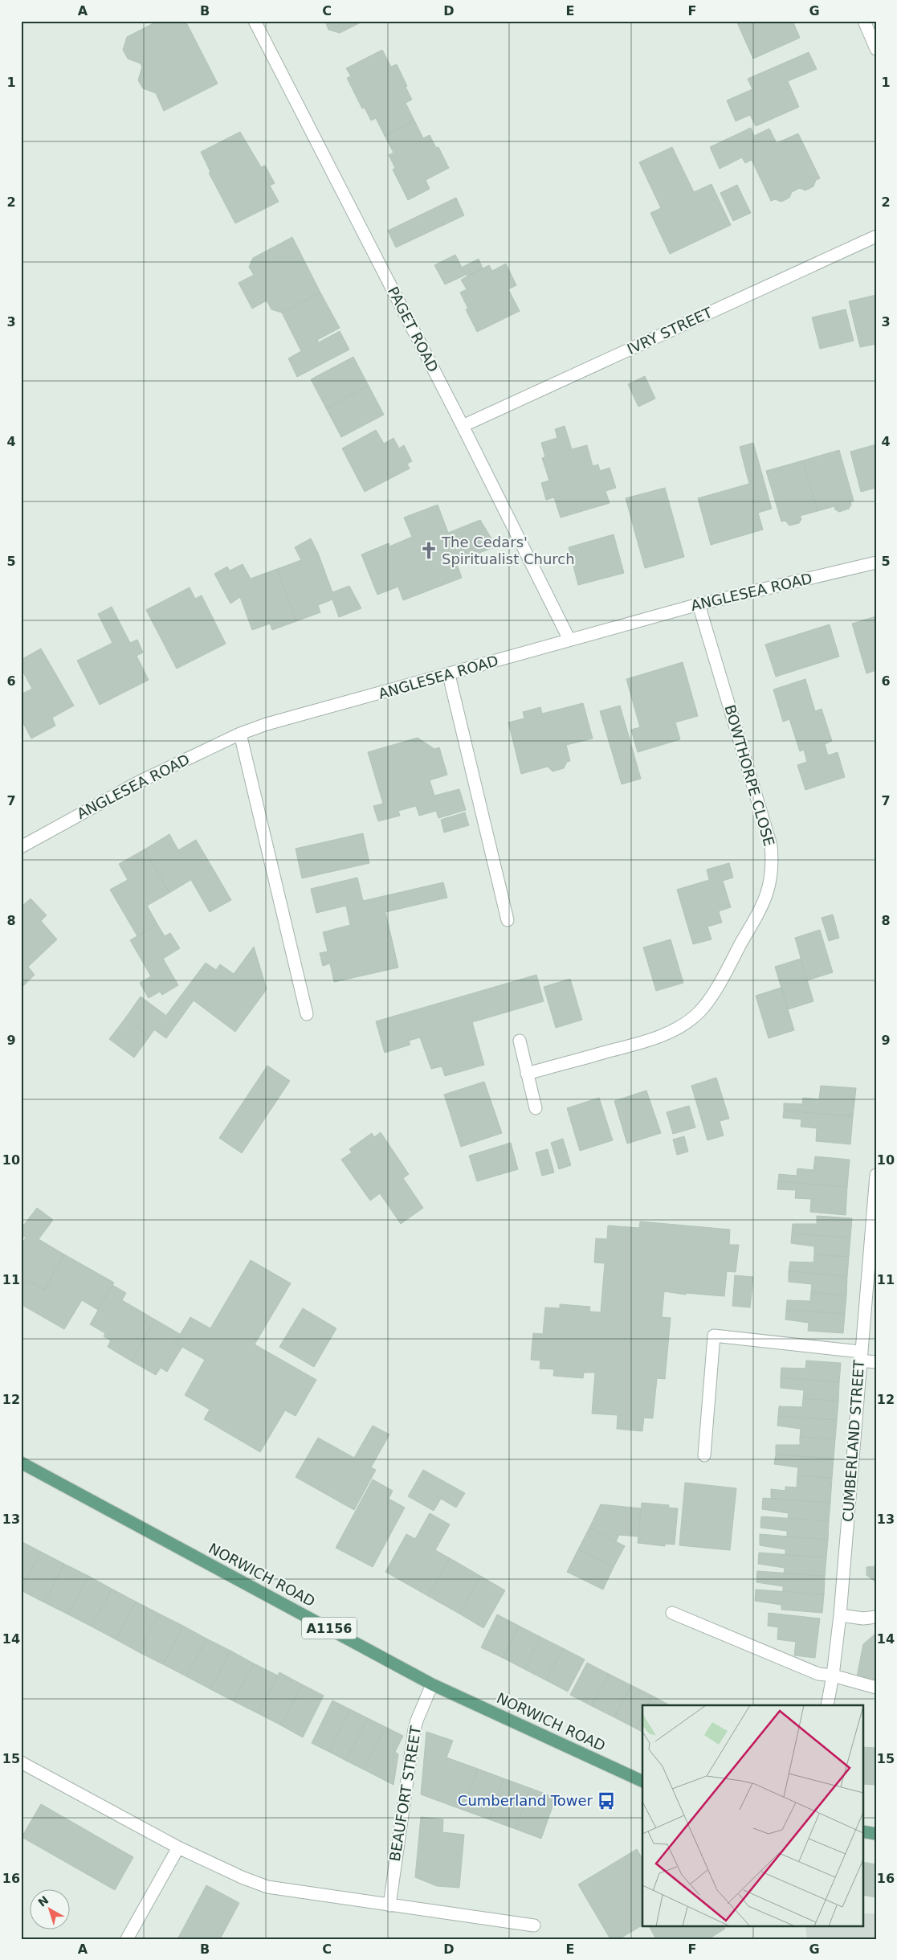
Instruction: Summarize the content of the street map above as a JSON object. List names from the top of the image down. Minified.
{"streets":{"main road":["NORWICH ROAD","A1156"],"street":["PAGET ROAD","IVRY STREET","ANGLESEA ROAD","BOWTHORPE CLOSE","CUMBERLAND STREET","BEAUFORT STREET"]},"crossings":[["PAGET ROAD","IVRY STREET"],["PAGET ROAD","ANGLESEA ROAD"],["ANGLESEA ROAD","BOWTHORPE CLOSE"],["NORWICH ROAD","BEAUFORT STREET"]],"places":{"church":["The Cedars' Spiritualist Church"],"bus stop":["Cumberland Tower"]},"north":"top left","grid":{"columns":["A","B","C","D","E","F","G"],"rows":["1","2","3","4","5","6","7","8","9","10","11","12","13","14","15","16"]}}
